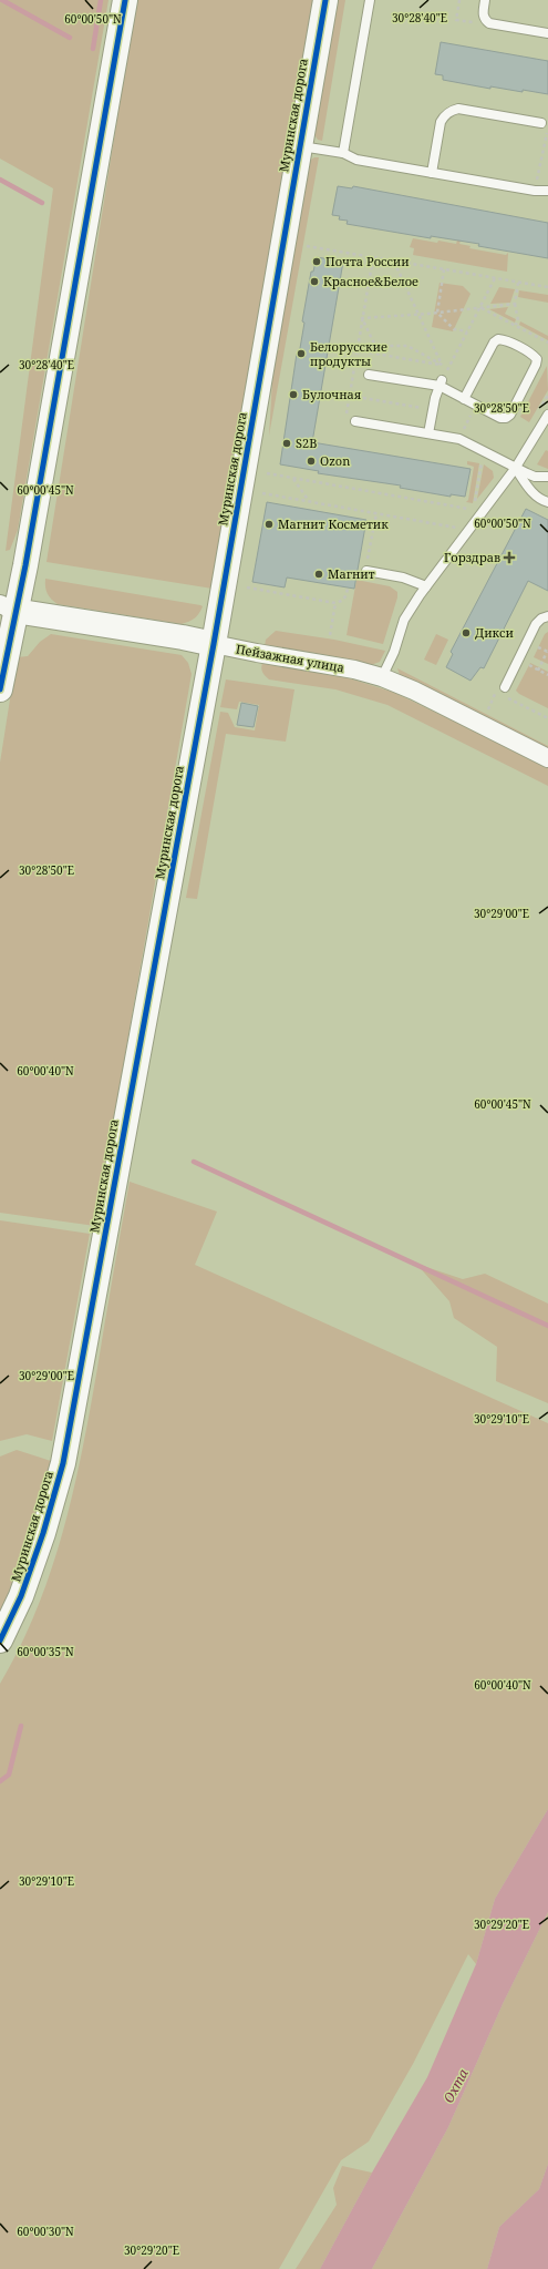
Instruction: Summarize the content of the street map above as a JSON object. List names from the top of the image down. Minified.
{"streets":{"street":["Муринская дорога","Пейзажная улица"]},"crossings":[["Муринская дорога","Пейзажная улица"]],"water":["Охта"],"places":{"other":["Почта России","Красное&Белое","Белорусские продукты","Булочная","S2B","Ozon","Магнит Косметик","Магнит","Дикси"],"health":["Горздрав"]},"coordinates":["30°28'40\"E","60°00'50\"N","30°28'50\"E","60°00'45\"N","30°29'00\"E","60°00'40\"N","30°29'10\"E","60°00'35\"N","30°29'20\"E","60°00'30\"N"]}
